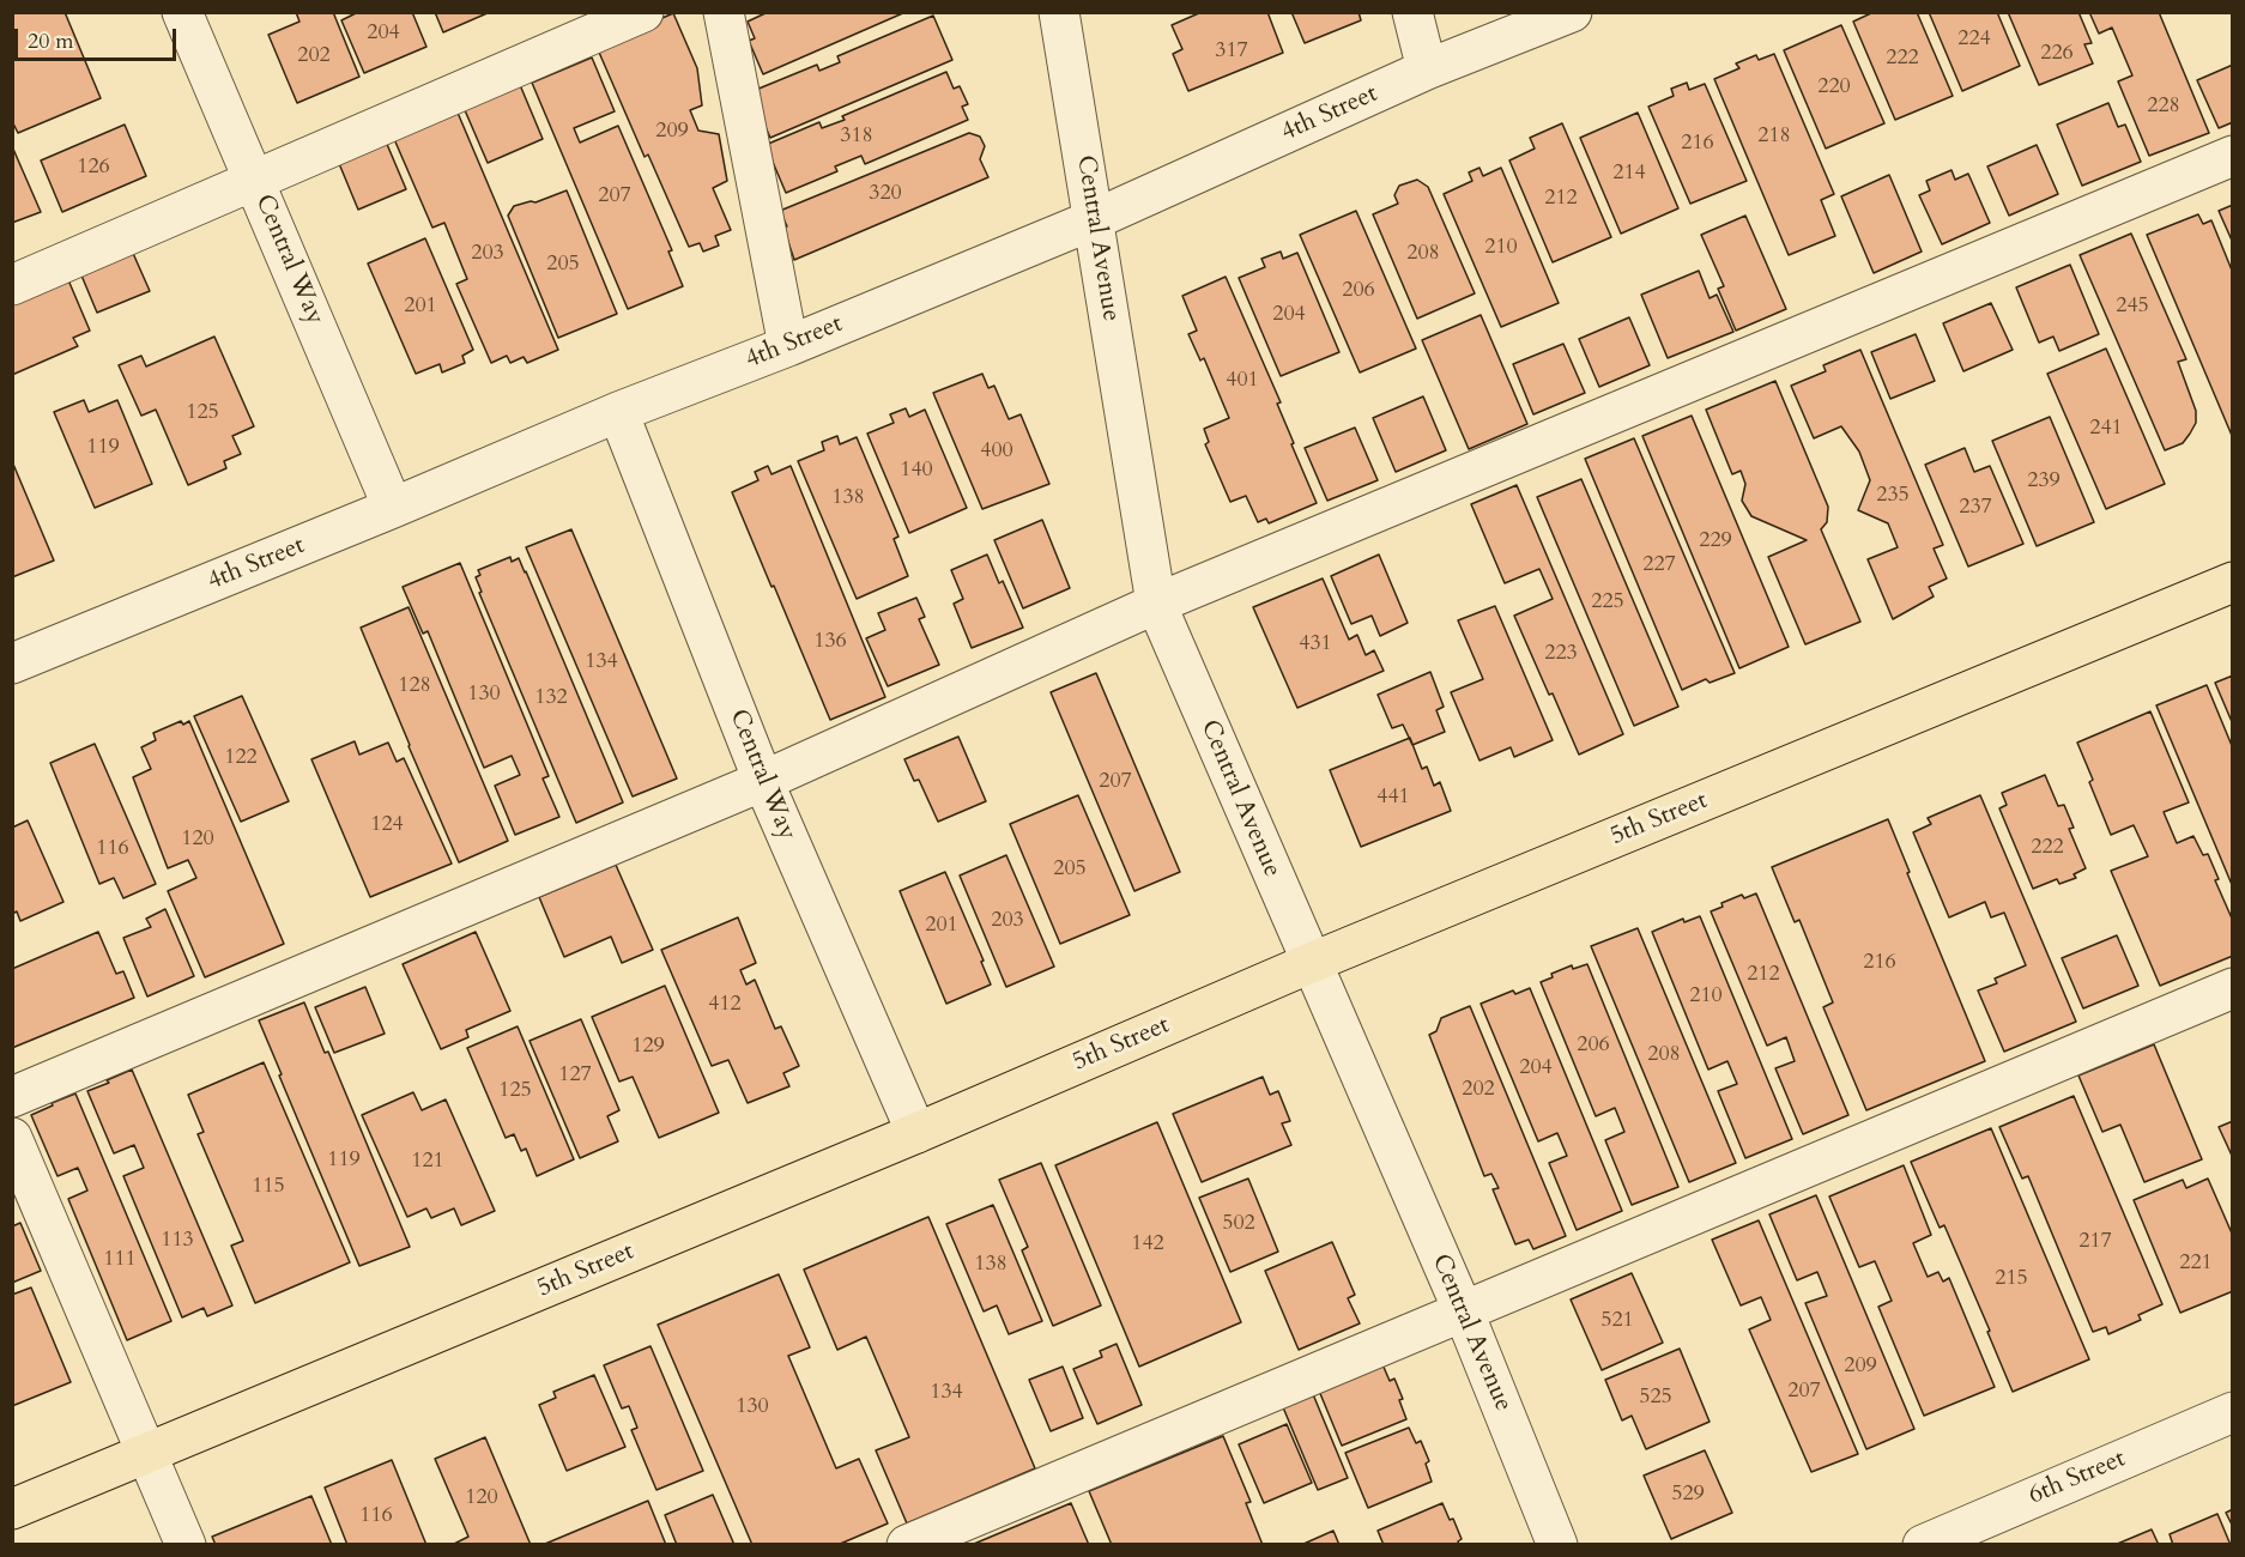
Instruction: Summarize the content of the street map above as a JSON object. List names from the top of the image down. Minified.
{"streets":{"main road":["5th Street"],"street":["4th Street","Central Avenue","Central Way","6th Street"]},"crossings":[["4th Street","Central Avenue"],["4th Street","Central Way"],["Central Avenue","5th Street"],["Central Way","5th Street"]],"house_numbers":["204","224","317","226","202","222","220","228","209","318","218","216","126","214","320","207","212","210","203","208","205","206","201","245","204","401","125","241","119","400","140","239","235","138","237","229","227","225","136","431","223","134","128","130","132","122","207","441","124","120","222","116","205","203","201","216","212","210","412","206","129","208","204","127","202","125","119","121","115","502","113","217","142","111","221","138","215","521","209","207","134","525","130","529","120","116"],"scale_bar":"20 m"}
